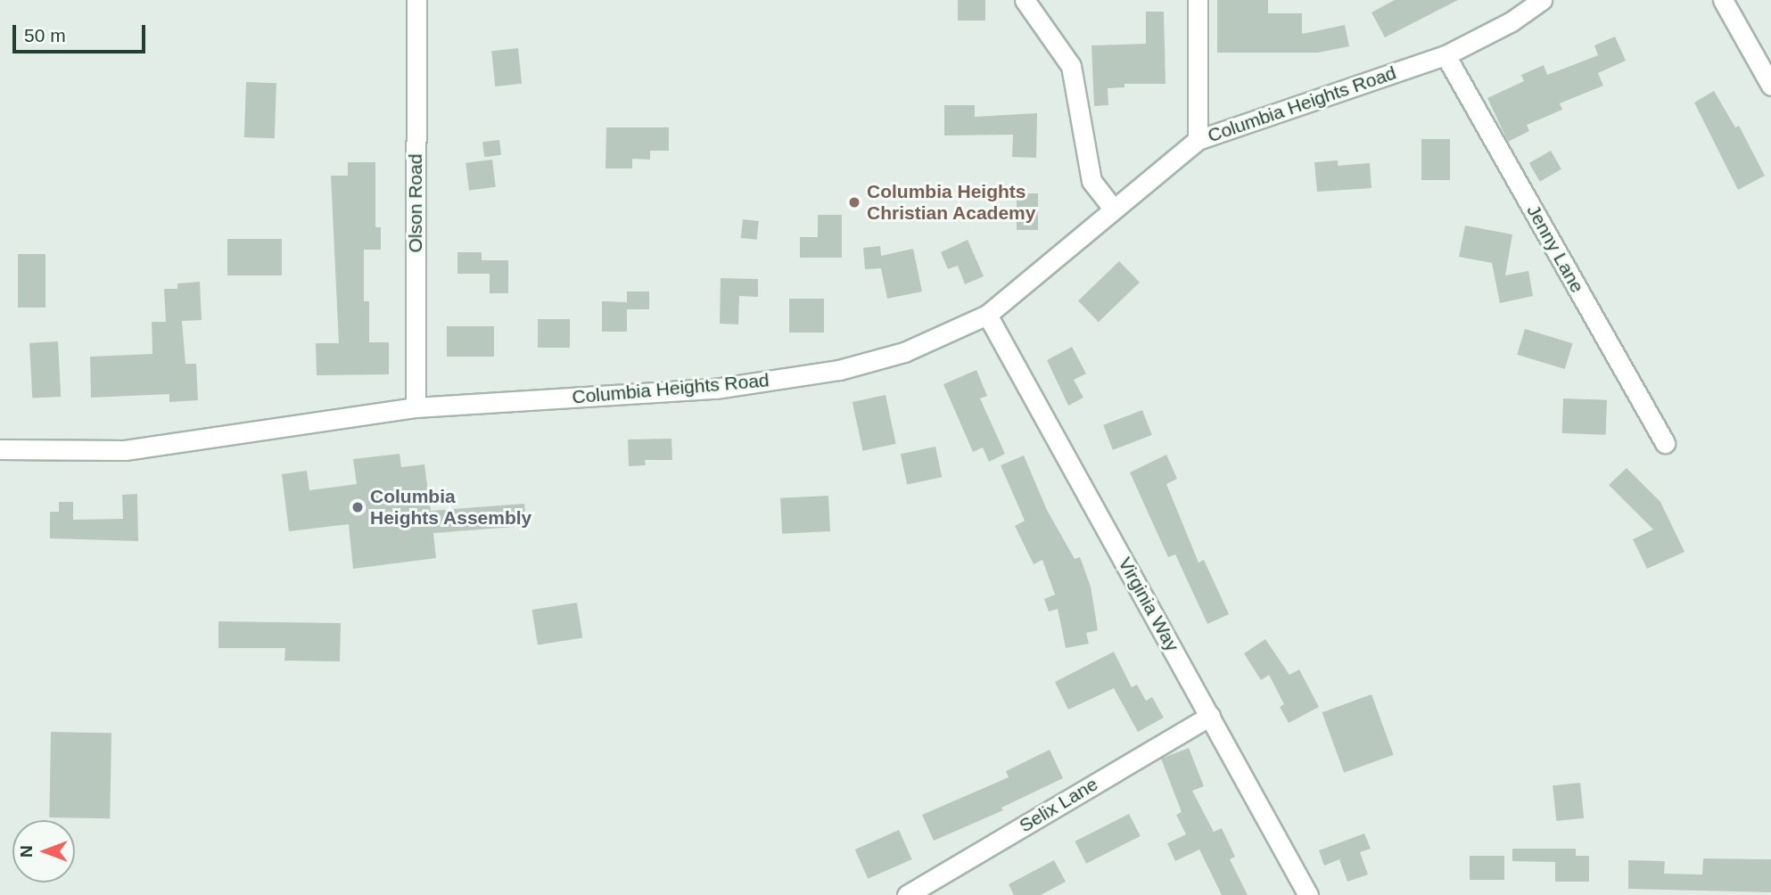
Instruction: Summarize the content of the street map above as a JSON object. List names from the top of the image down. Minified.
{"streets":{"street":["Columbia Heights Road","Olson Road","Jenny Lane","Virginia Way","Selix Lane"]},"crossings":[["Columbia Heights Road","Olson Road"],["Columbia Heights Road","Jenny Lane"],["Columbia Heights Road","Virginia Way"],["Virginia Way","Selix Lane"]],"places":["Columbia Heights Christian Academy","Columbia Heights Assembly"],"scale_bar":"50 m","north":"left"}
